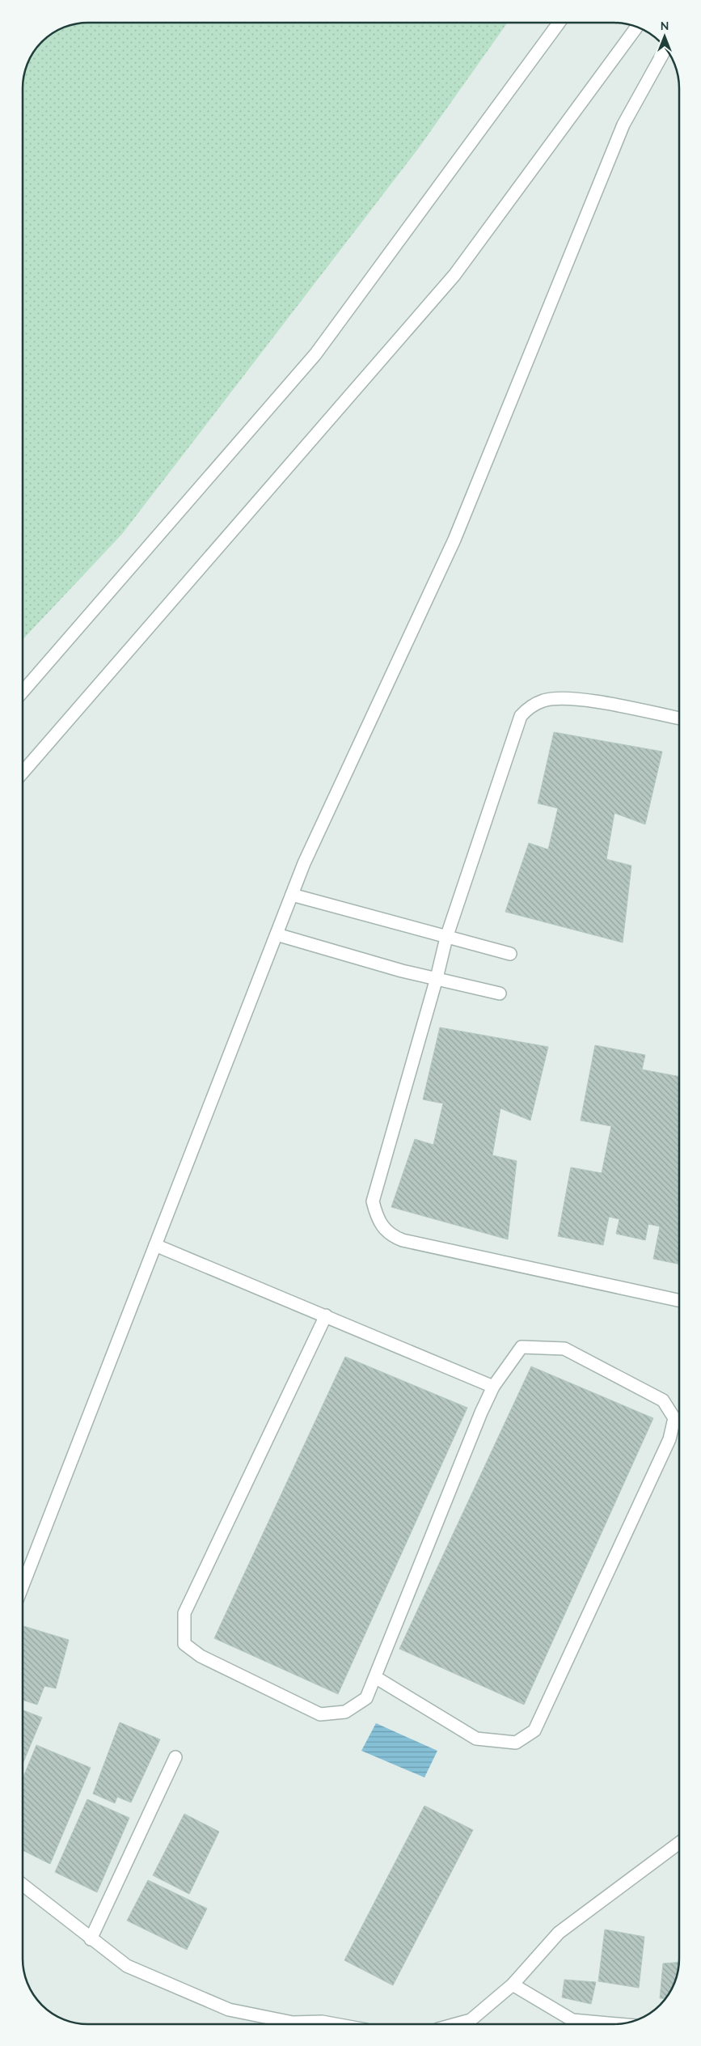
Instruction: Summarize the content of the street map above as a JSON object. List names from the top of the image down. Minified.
{"north":"top"}
